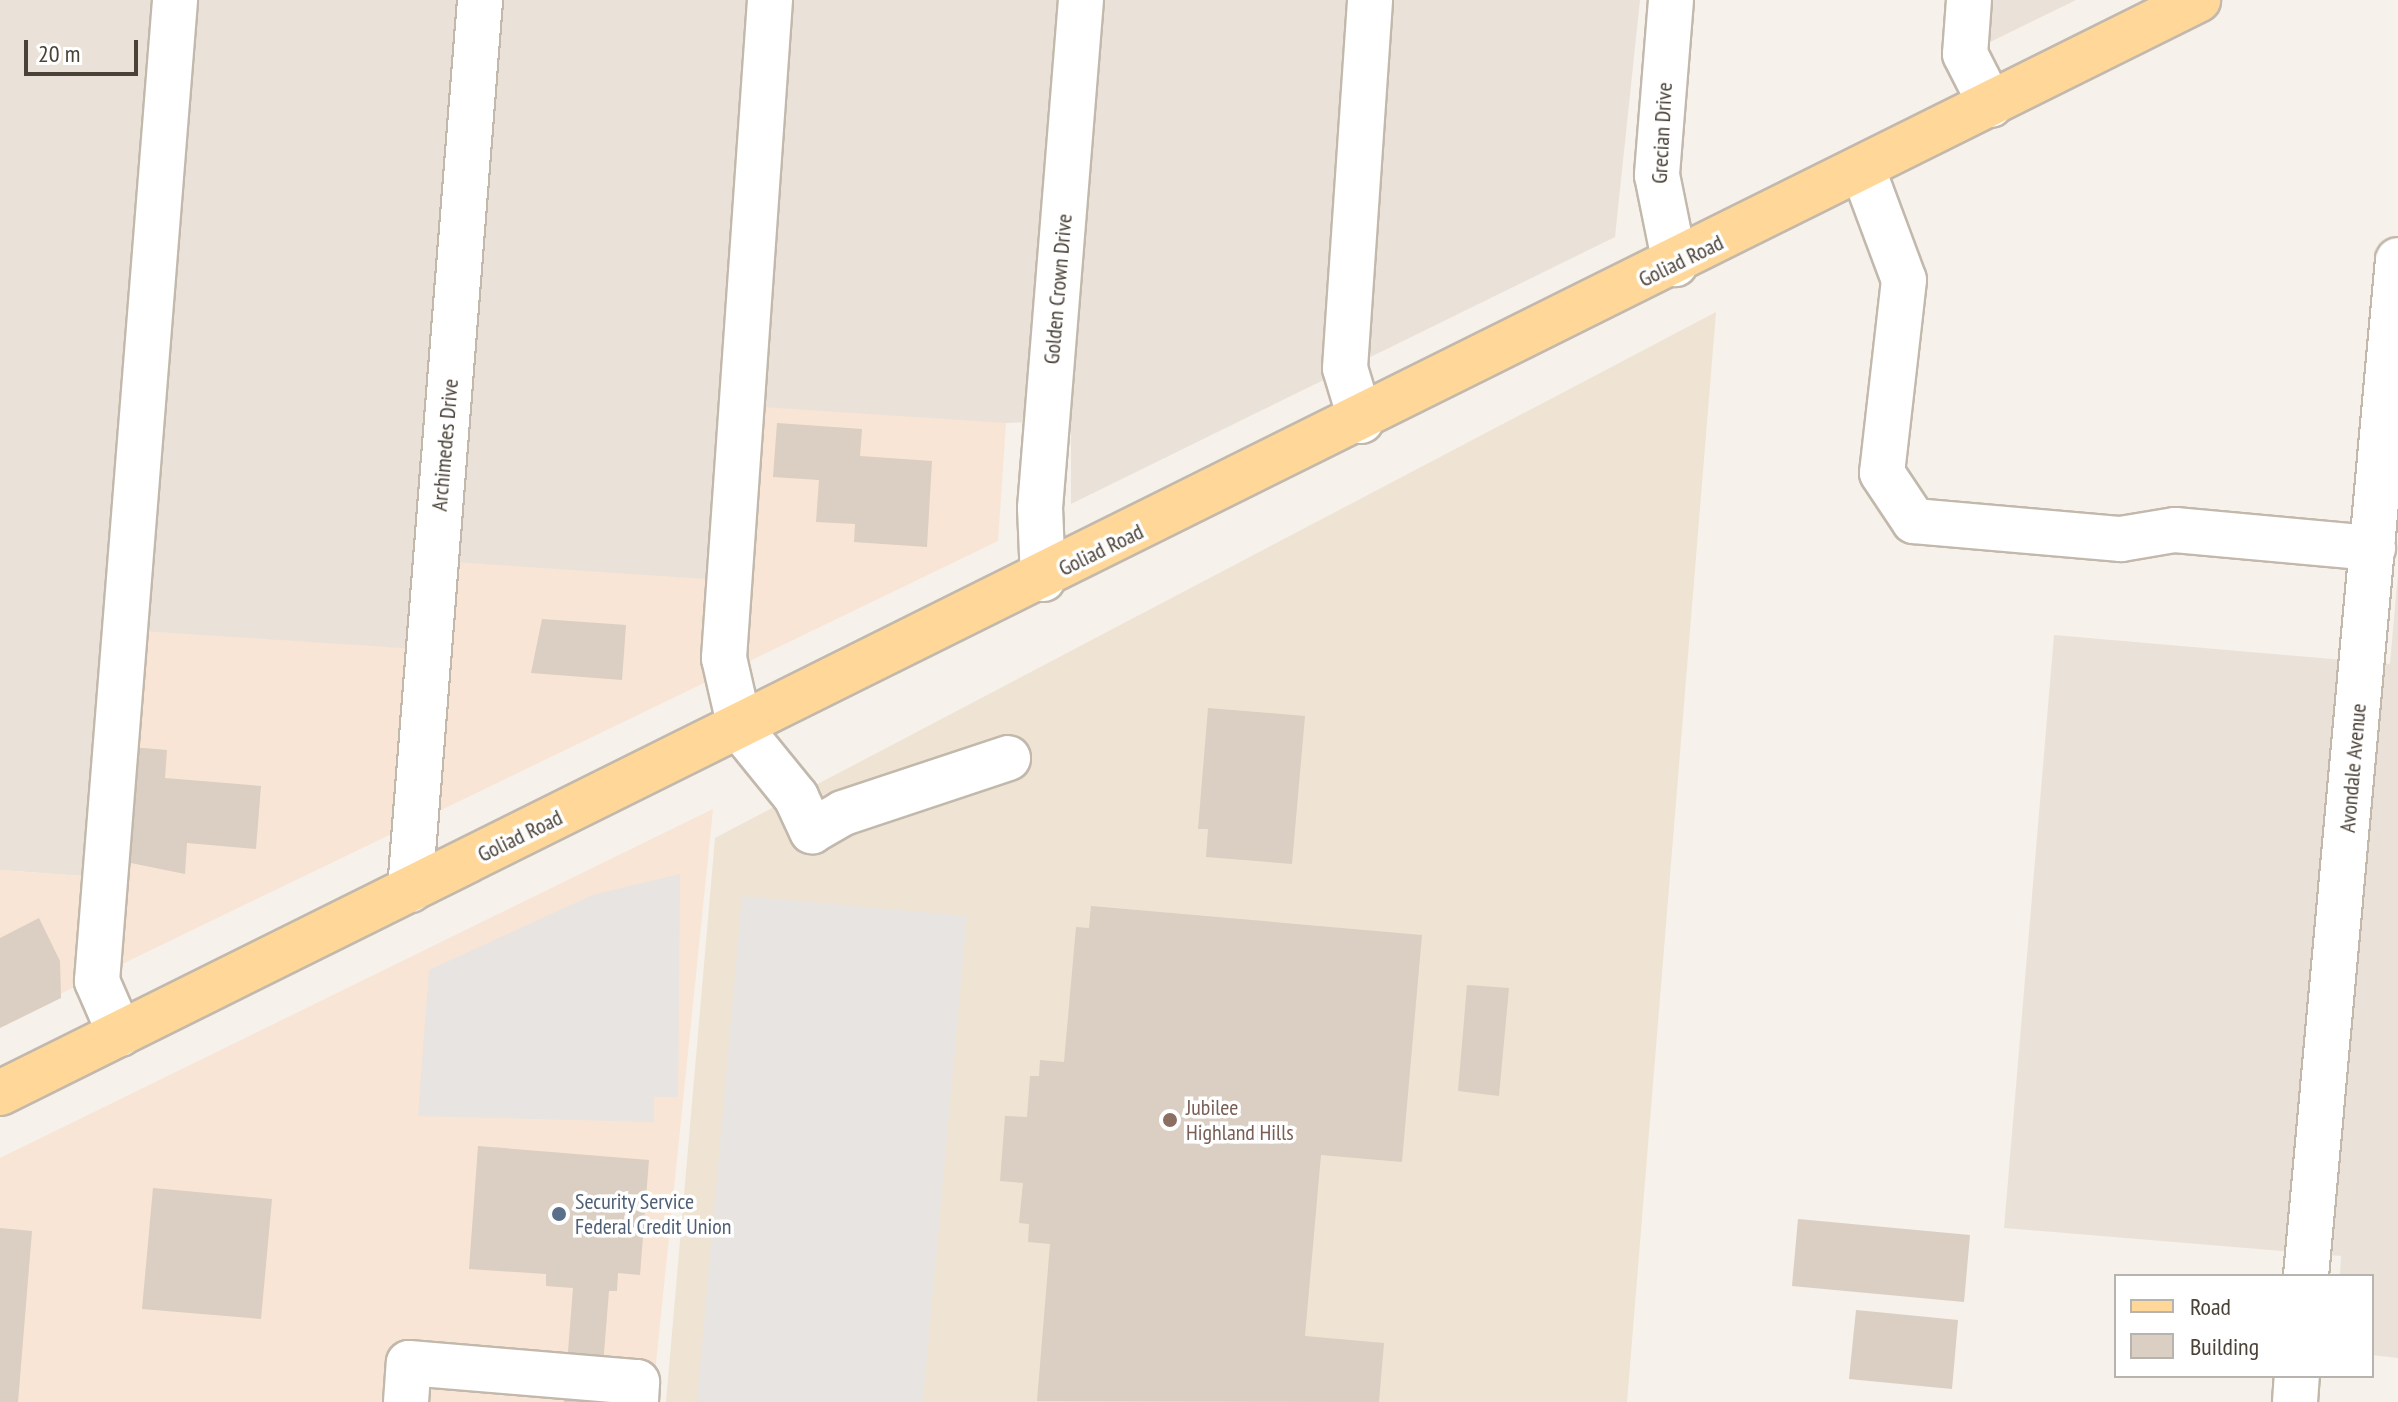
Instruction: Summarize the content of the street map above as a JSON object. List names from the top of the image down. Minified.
{"streets":{"main road":["Goliad Road"],"street":["Grecian Drive","Golden Crown Drive","Archimedes Drive","Avondale Avenue"]},"crossings":[["Grecian Drive","Goliad Road"],["Goliad Road","Golden Crown Drive"],["Goliad Road","Archimedes Drive"]],"places":["Jubilee Highland Hills","Security Service Federal Credit Union"],"legend":["Road","Building"],"scale_bar":"20 m"}
